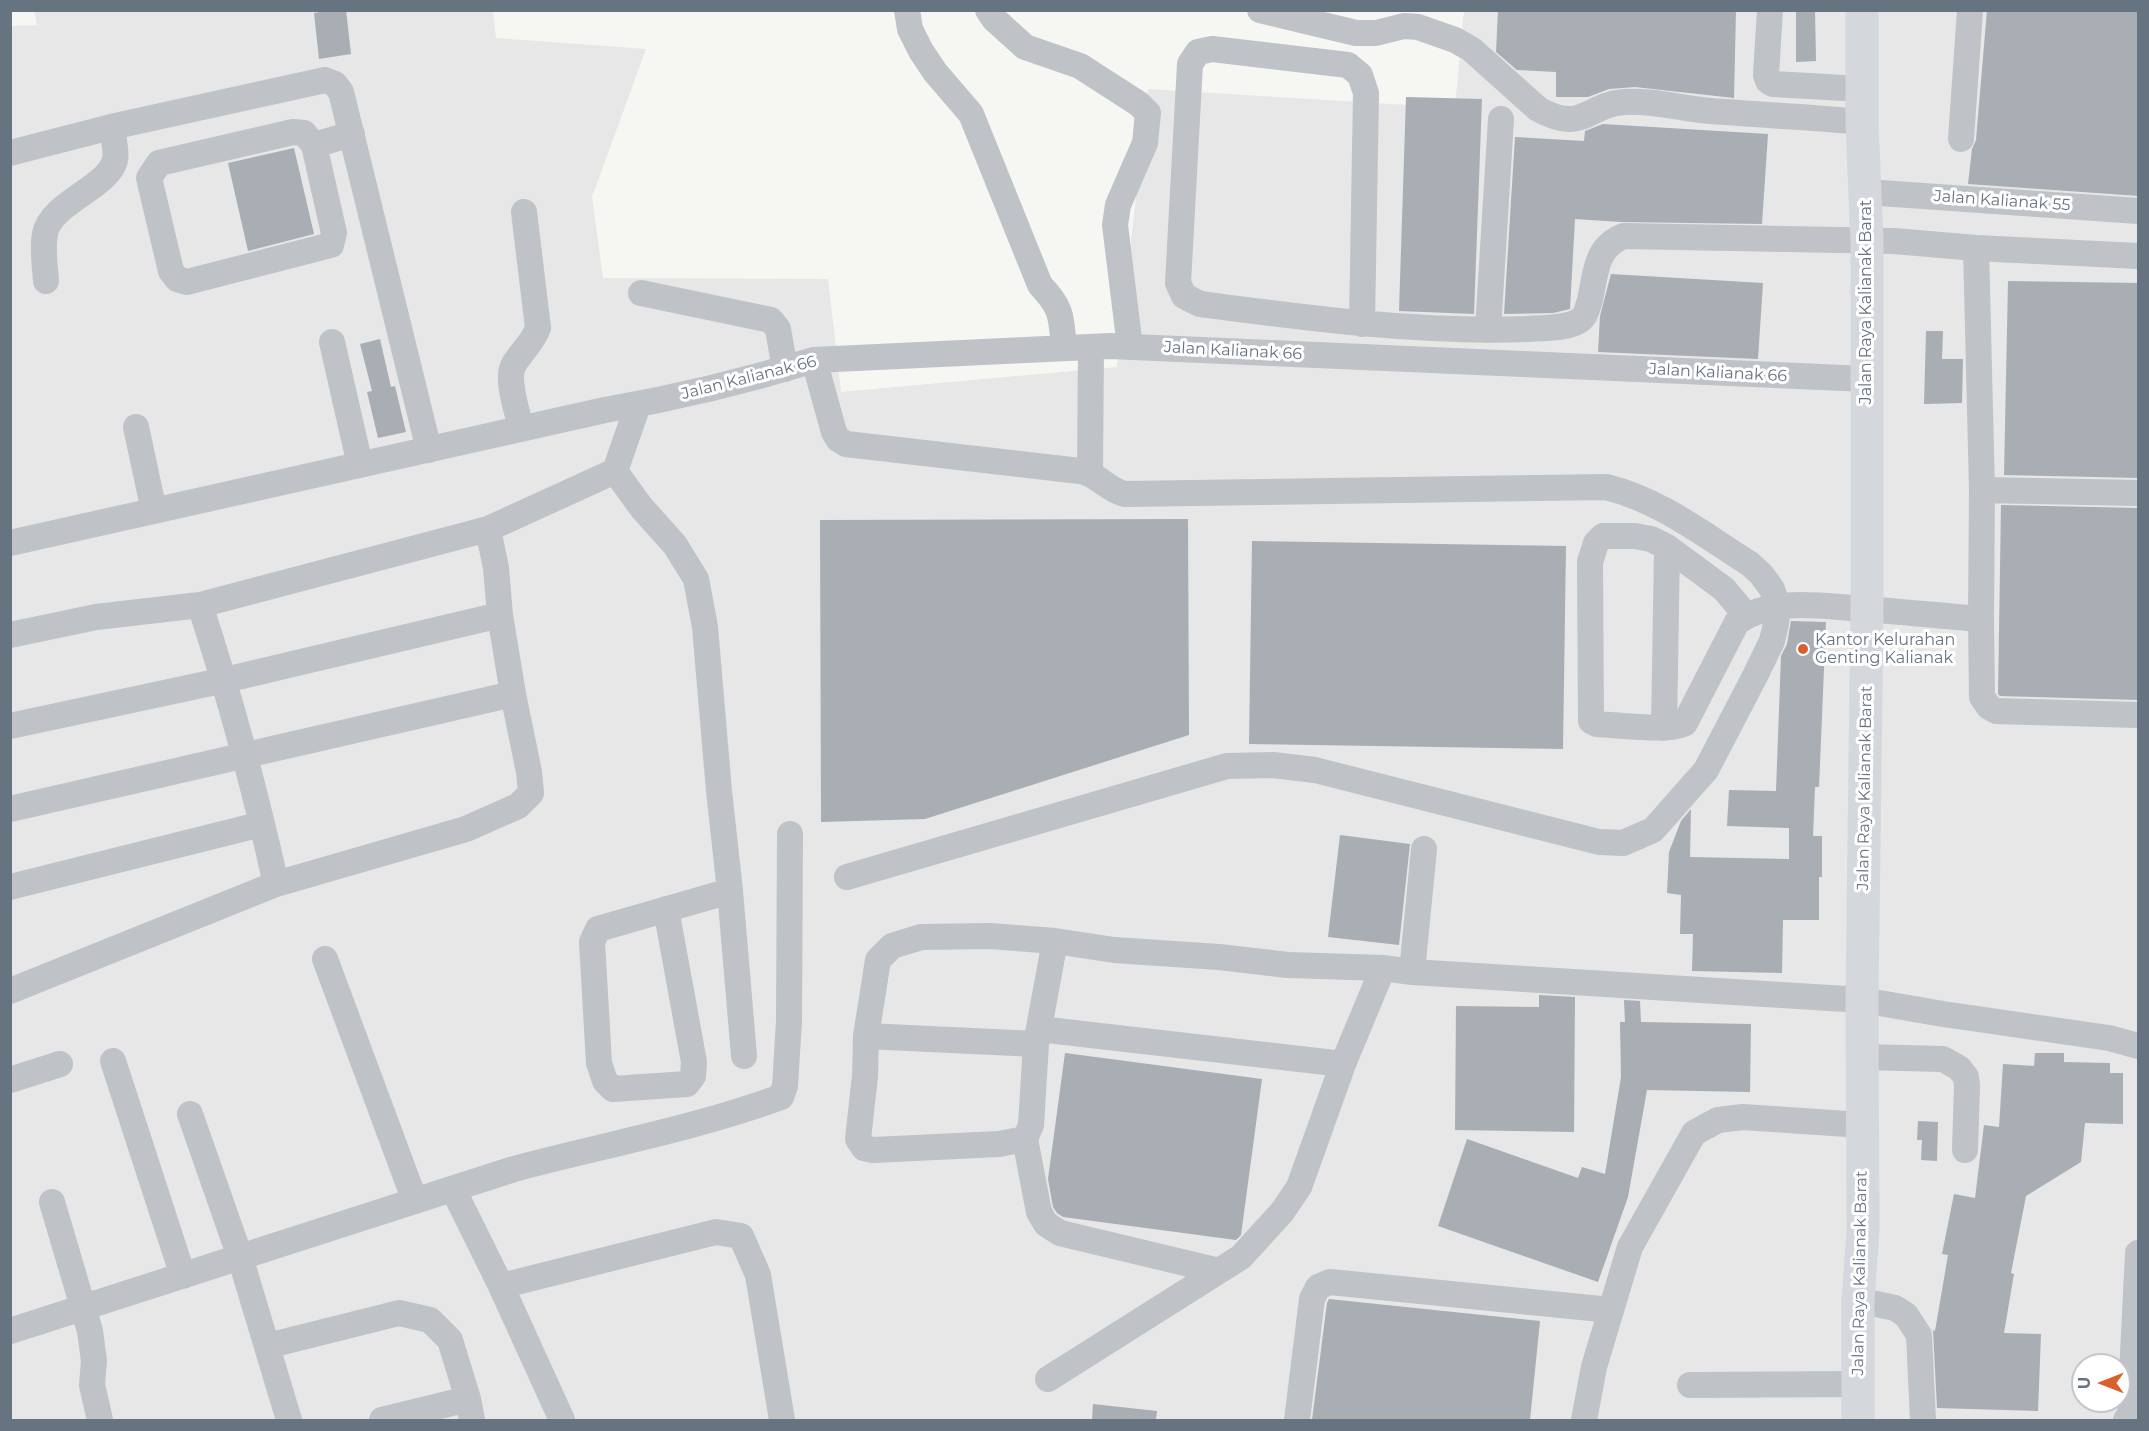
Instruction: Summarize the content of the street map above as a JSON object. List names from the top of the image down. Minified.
{"streets":{"highway":["Jalan Raya Kalianak Barat"],"lane":["Jalan Kalianak 55","Jalan Kalianak 66"]},"crossings":[["Jalan Kalianak 55","Jalan Raya Kalianak Barat"],["Jalan Raya Kalianak Barat","Jalan Kalianak 66"]],"places":["Kantor Kelurahan Genting Kalianak"],"north":"left"}
